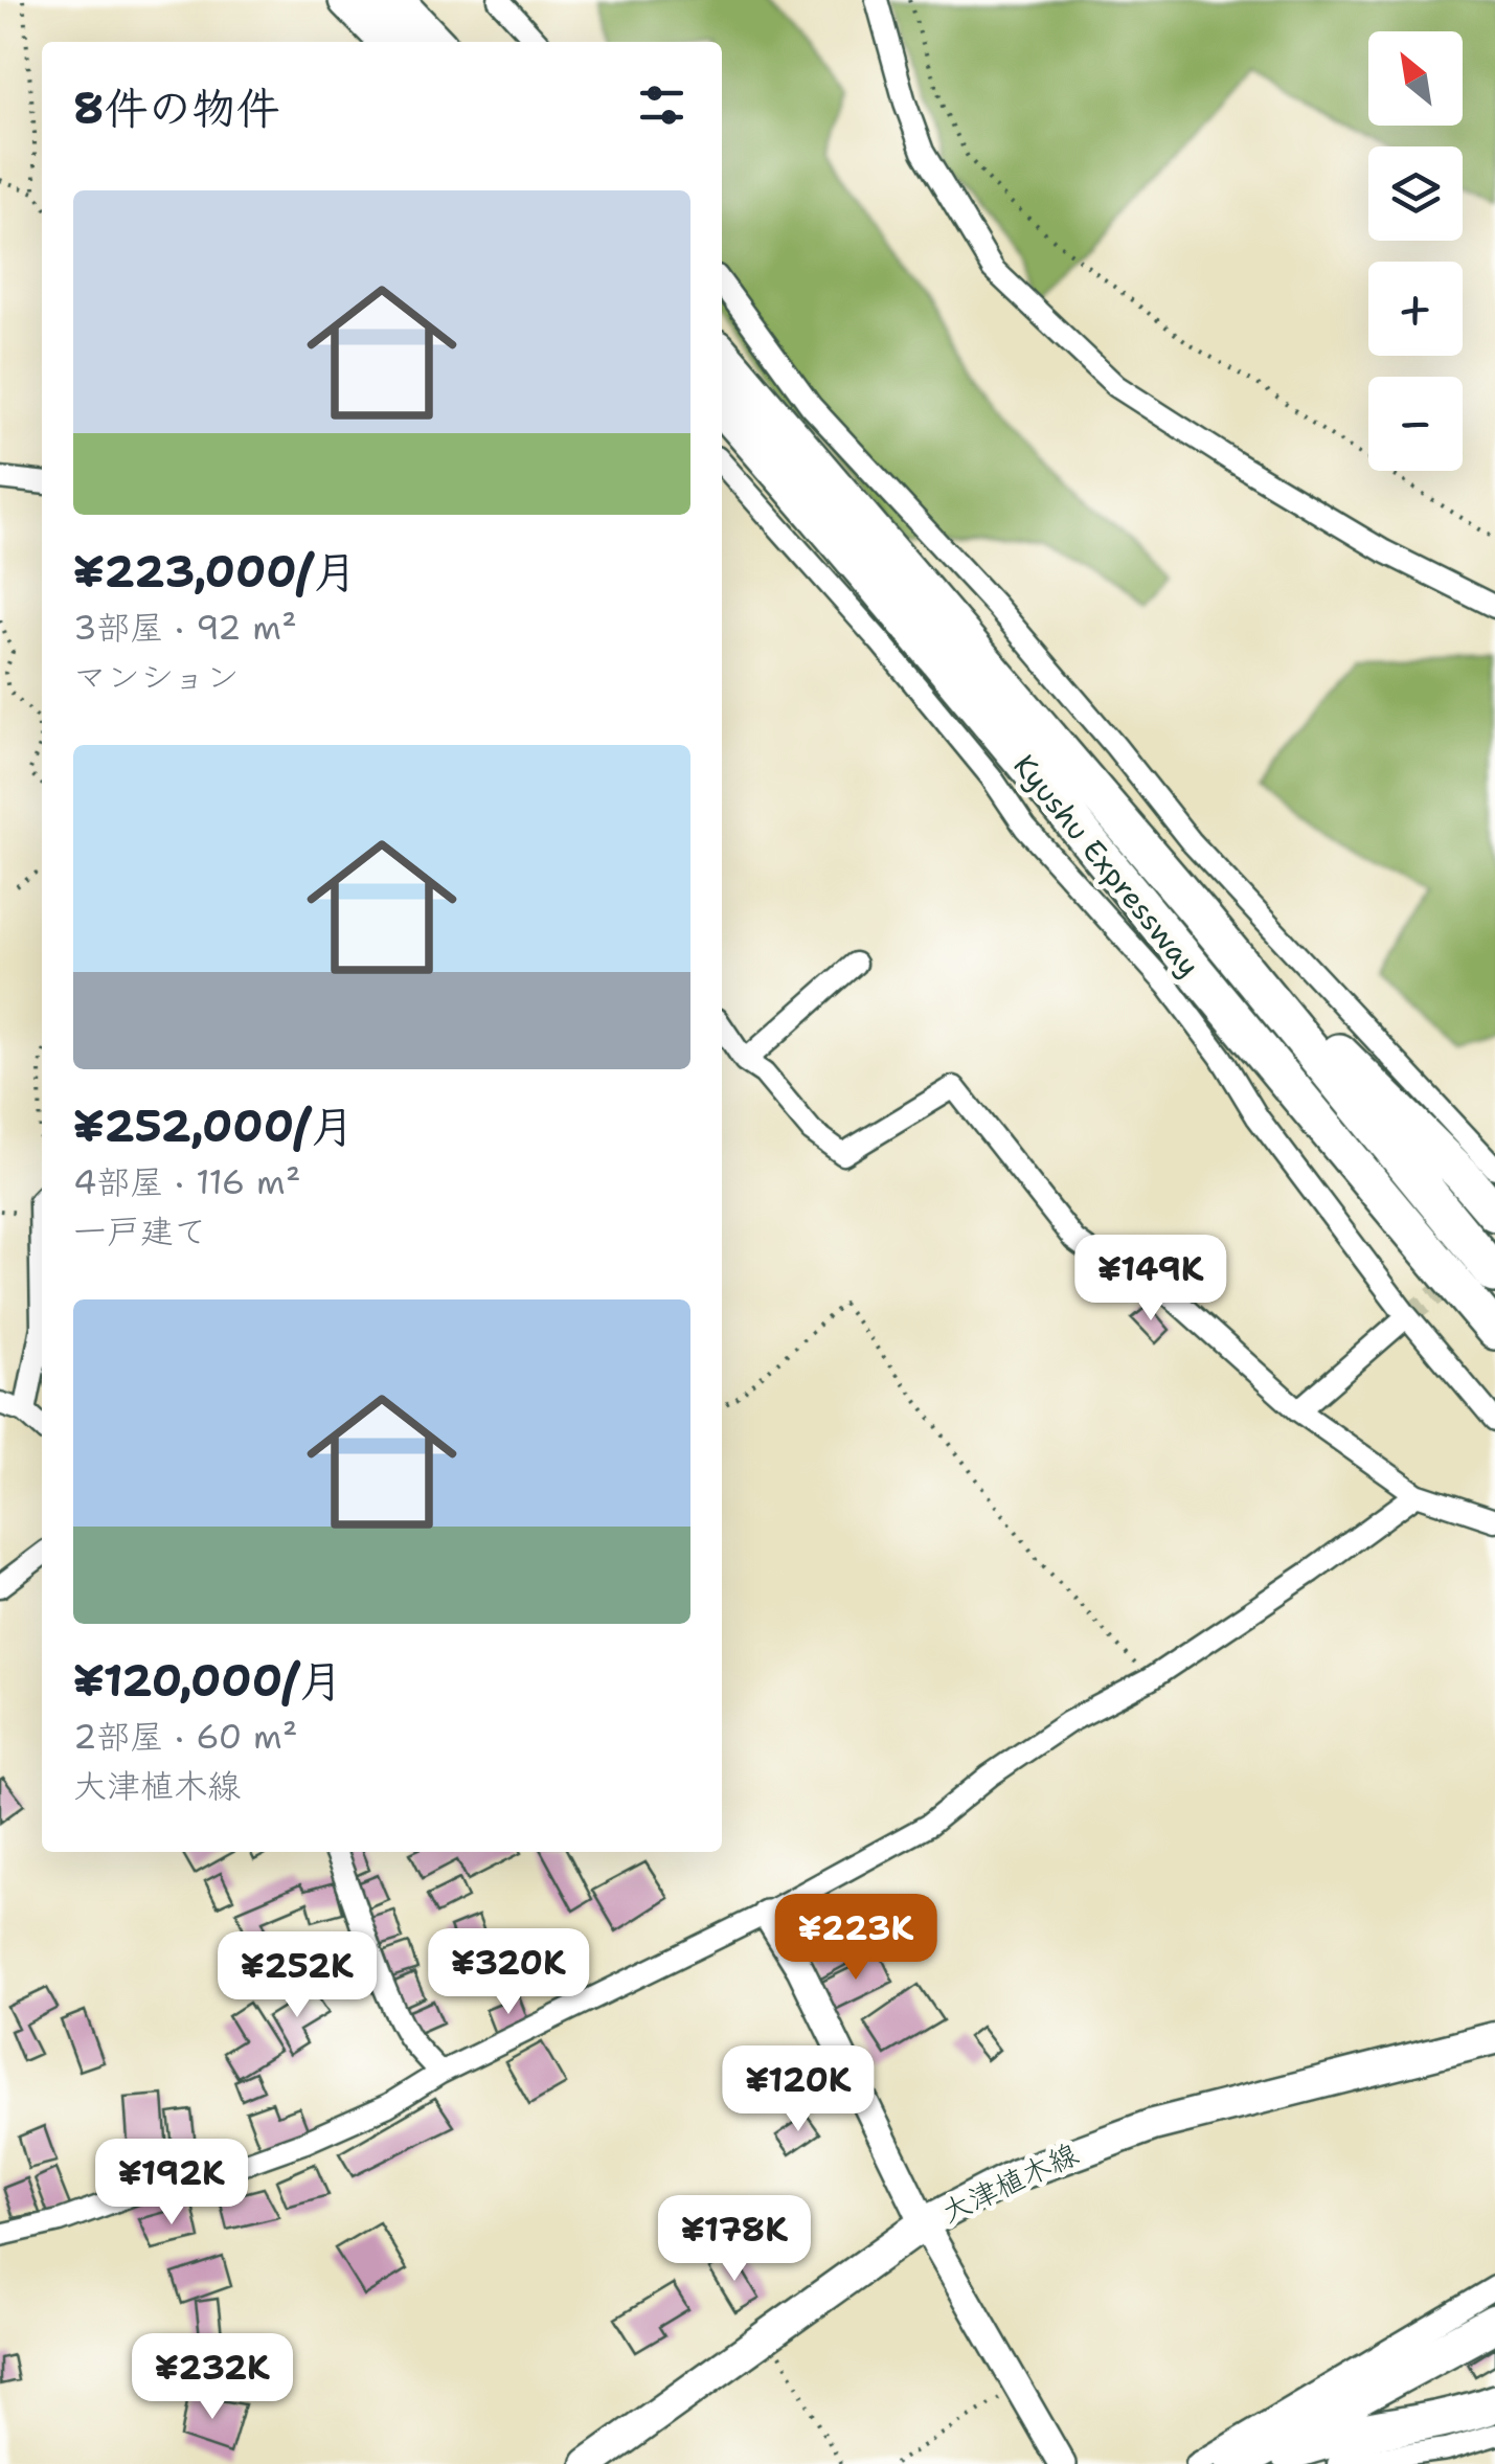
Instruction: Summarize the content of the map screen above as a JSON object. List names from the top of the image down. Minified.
{"streets":{"highway":["Kyushu Expressway"],"main road":["大津植木線"]},"north":"top left","page":{"map_buttons":["+","−"],"heading":"8件の物件","list":[{"name":"¥223,000/月","note":"3部屋 · 92 m² · マンション"},{"name":"¥252,000/月","note":"4部屋 · 116 m² · 一戸建て"},{"name":"¥120,000/月","note":"2部屋 · 60 m² · 大津植木線"}],"price":["¥149K","¥223K","¥320K","¥252K","¥120K","¥192K","¥178K","¥232K"]}}
